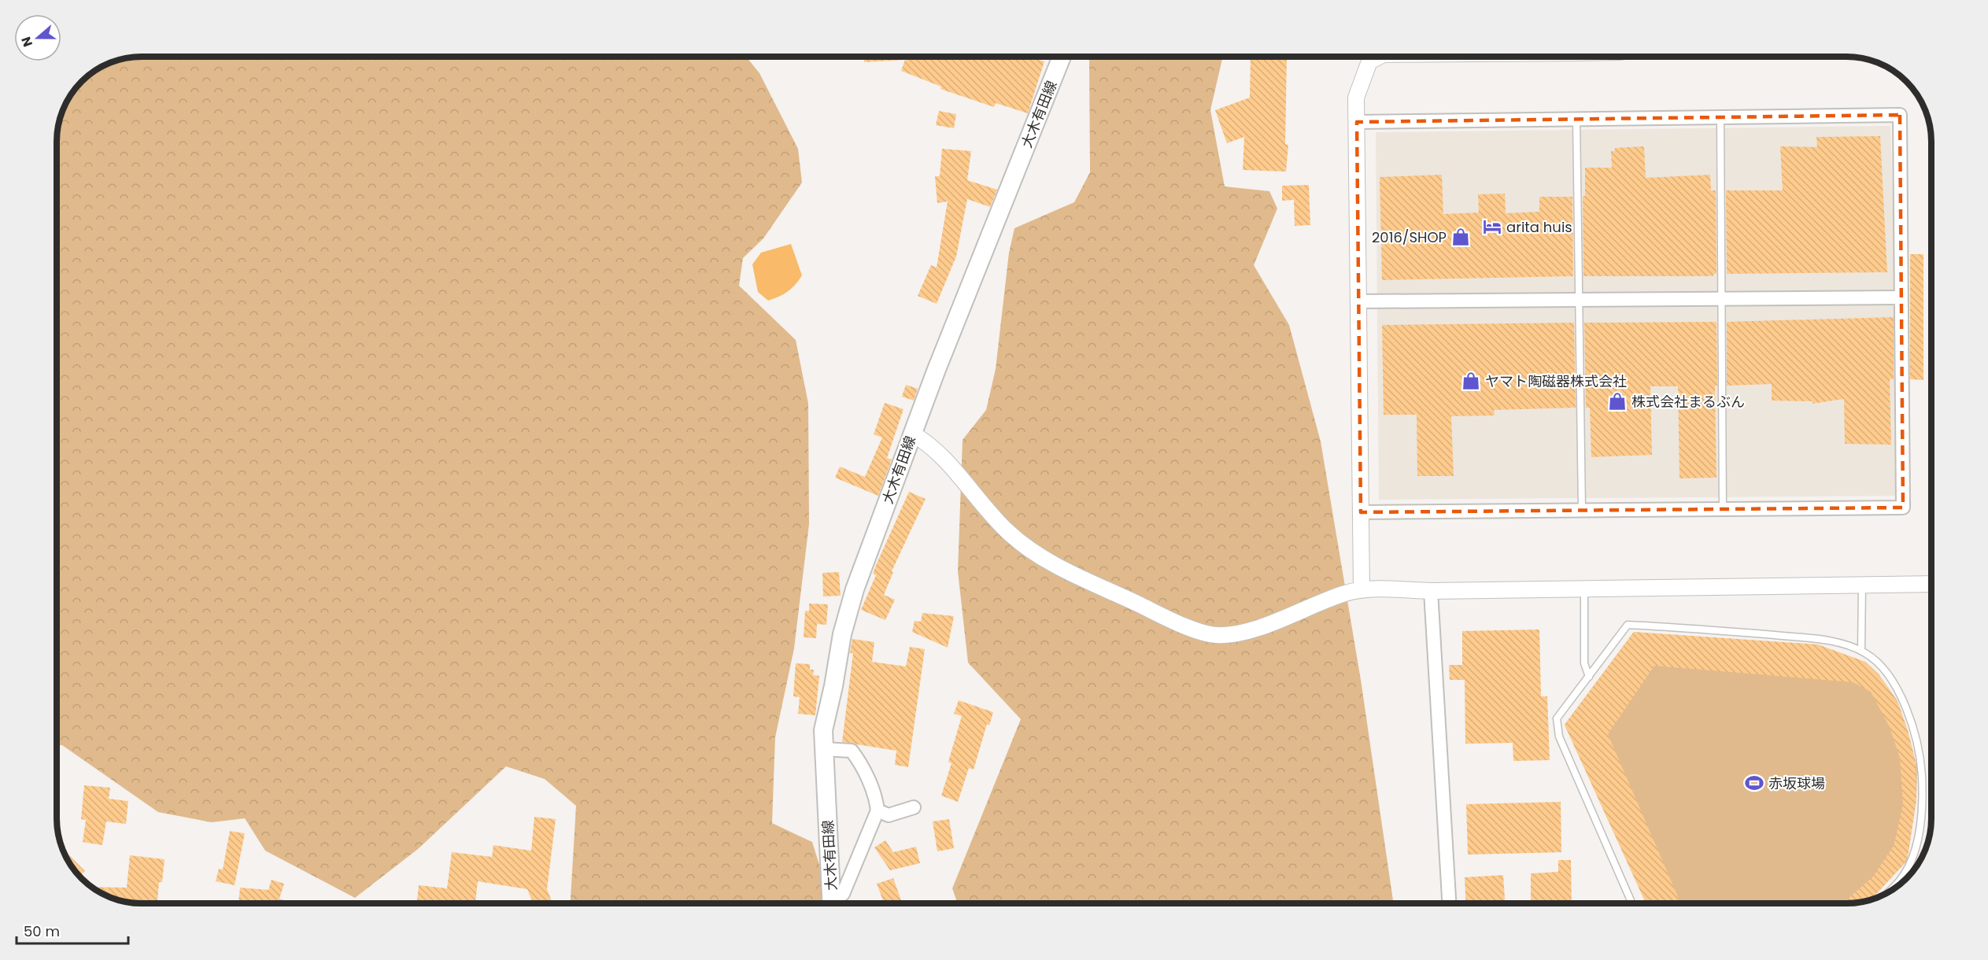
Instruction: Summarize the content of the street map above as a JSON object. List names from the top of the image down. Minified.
{"streets":{"main road":["大木有田線"]},"places":{"hotel":["arita huis"],"shop":["2016/SHOP","ヤマト陶磁器株式会社","株式会社まるぶん"],"sports":["赤坂球場"]},"scale_bar":"50 m","north":"left"}
